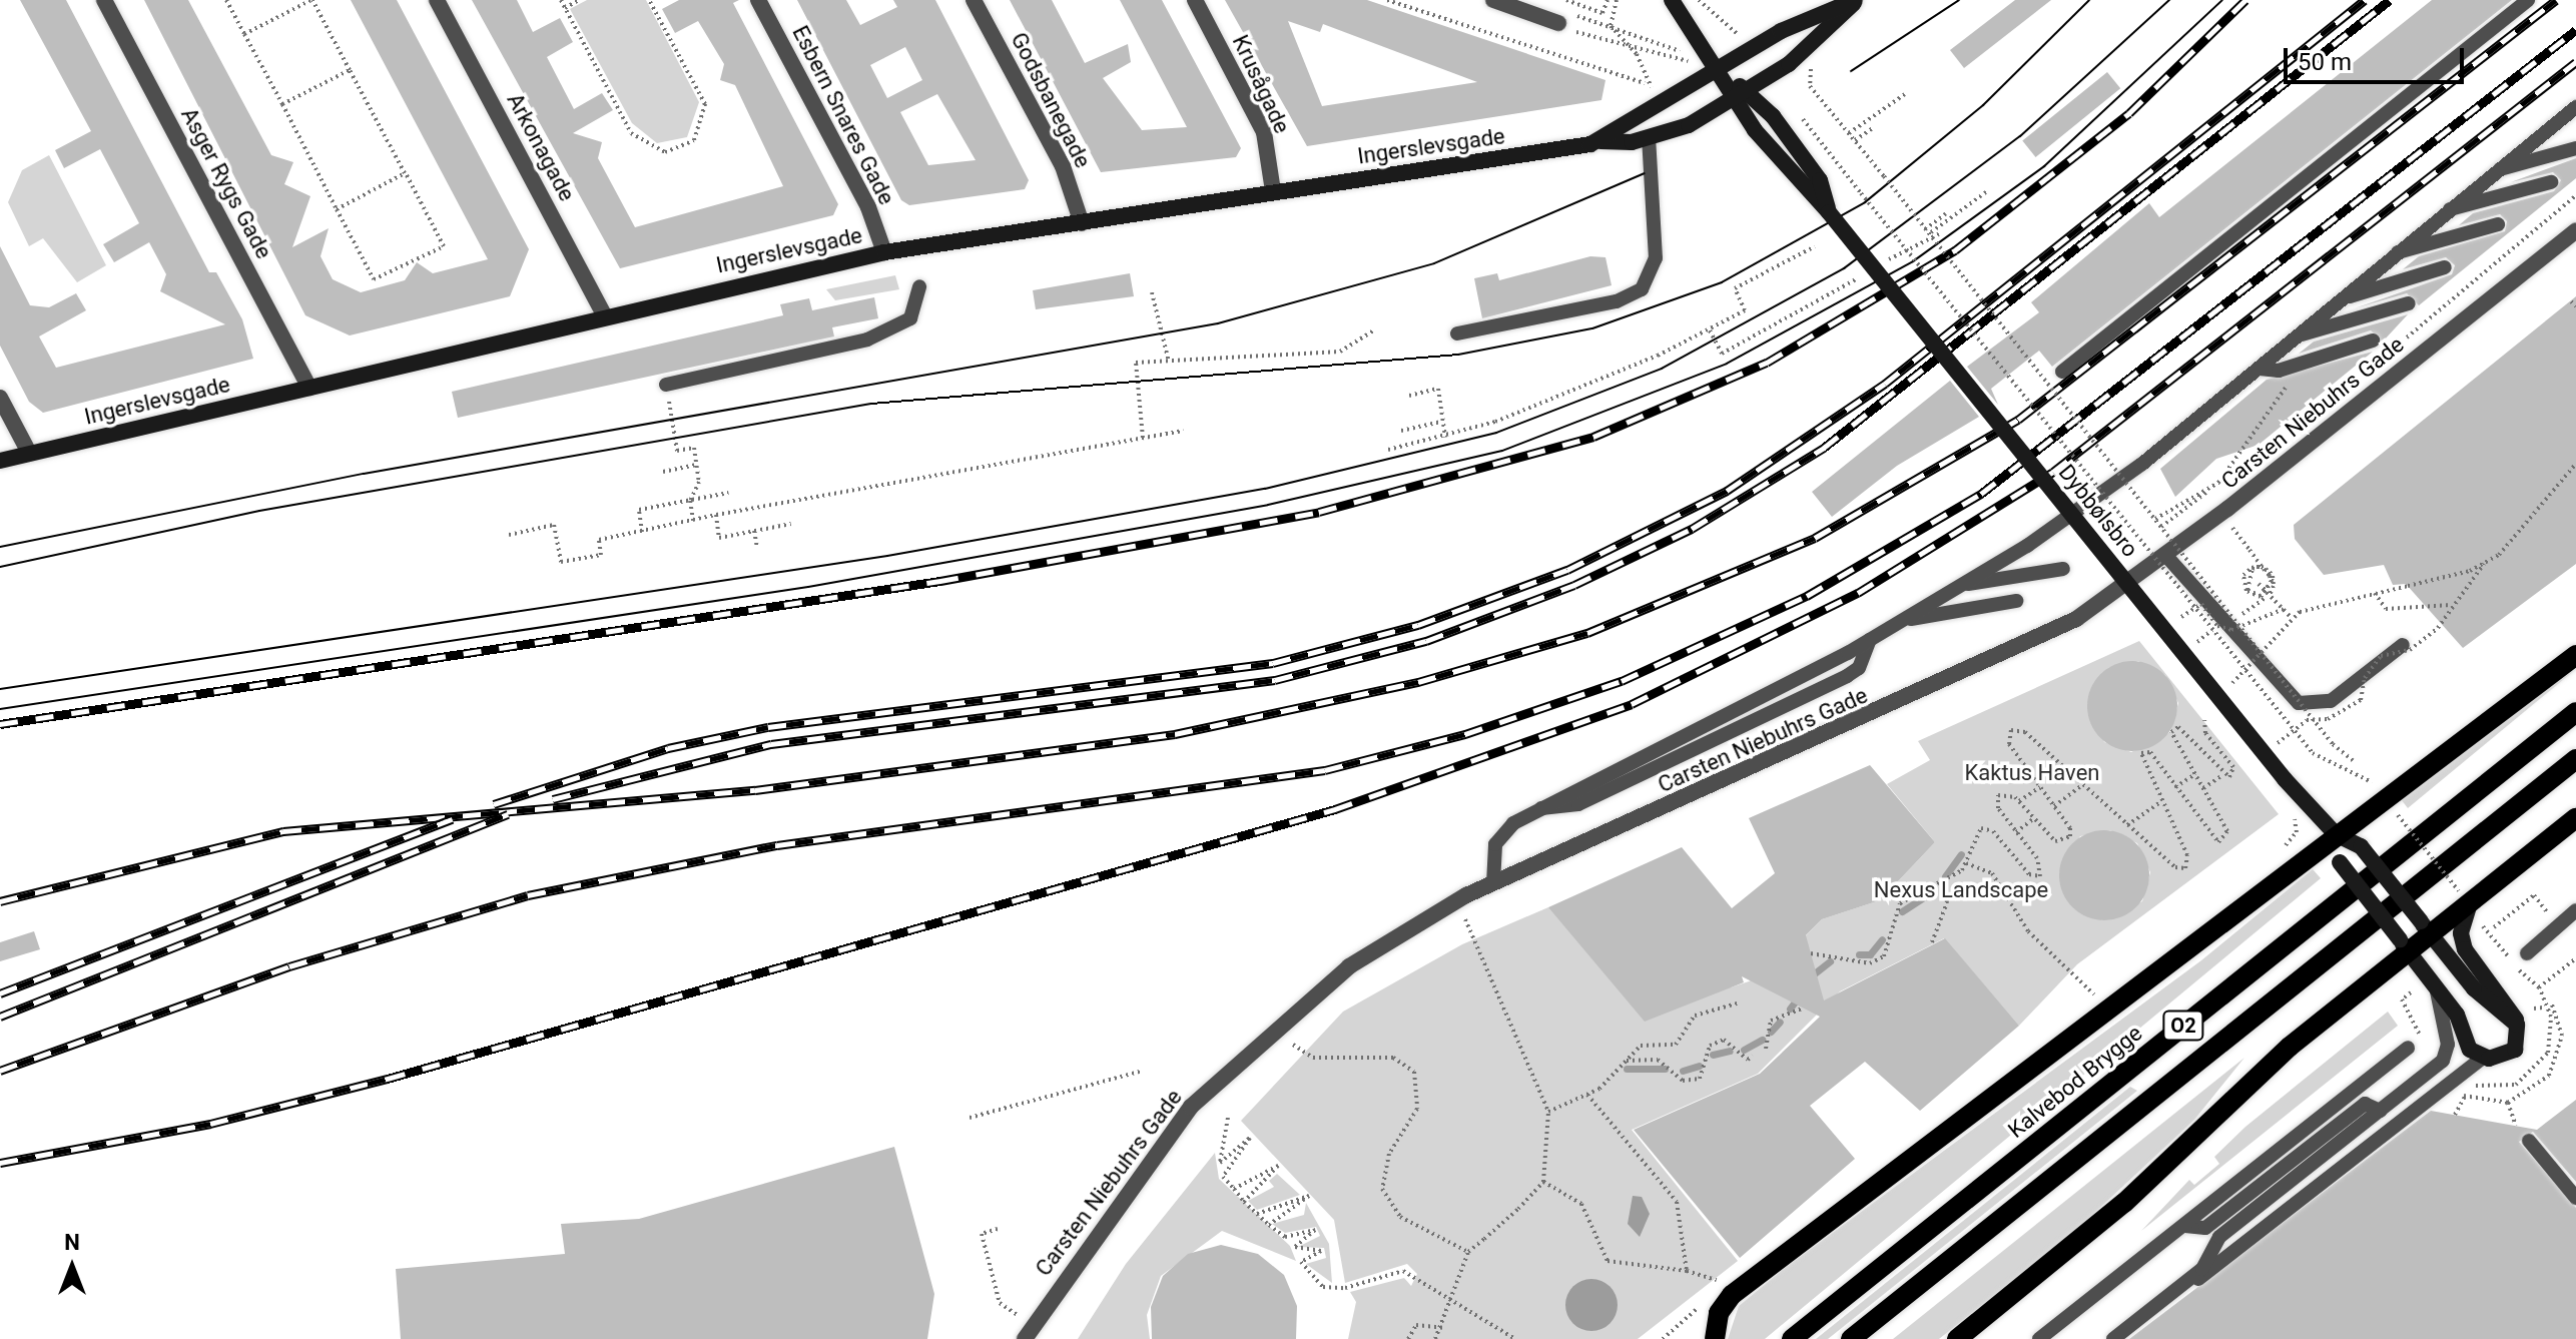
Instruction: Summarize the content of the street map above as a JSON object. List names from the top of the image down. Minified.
{"streets":{"main road":["O2","Kalvebod Brygge"],"street":["Krusågade","Godsbanegade","Esbern Snares Gade","Ingerslevsgade","Arkonagade","Asger Rygs Gade","Carsten Niebuhrs Gade","Dybbølsbro"]},"crossings":[["Krusågade","Ingerslevsgade"],["Godsbanegade","Ingerslevsgade"],["Esbern Snares Gade","Ingerslevsgade"],["Ingerslevsgade","Arkonagade"],["Ingerslevsgade","Asger Rygs Gade"],["Ingerslevsgade","Dybbølsbro"]],"parks":["Kaktus Haven","Nexus Landscape"],"scale_bar":"50 m","north":"top"}
